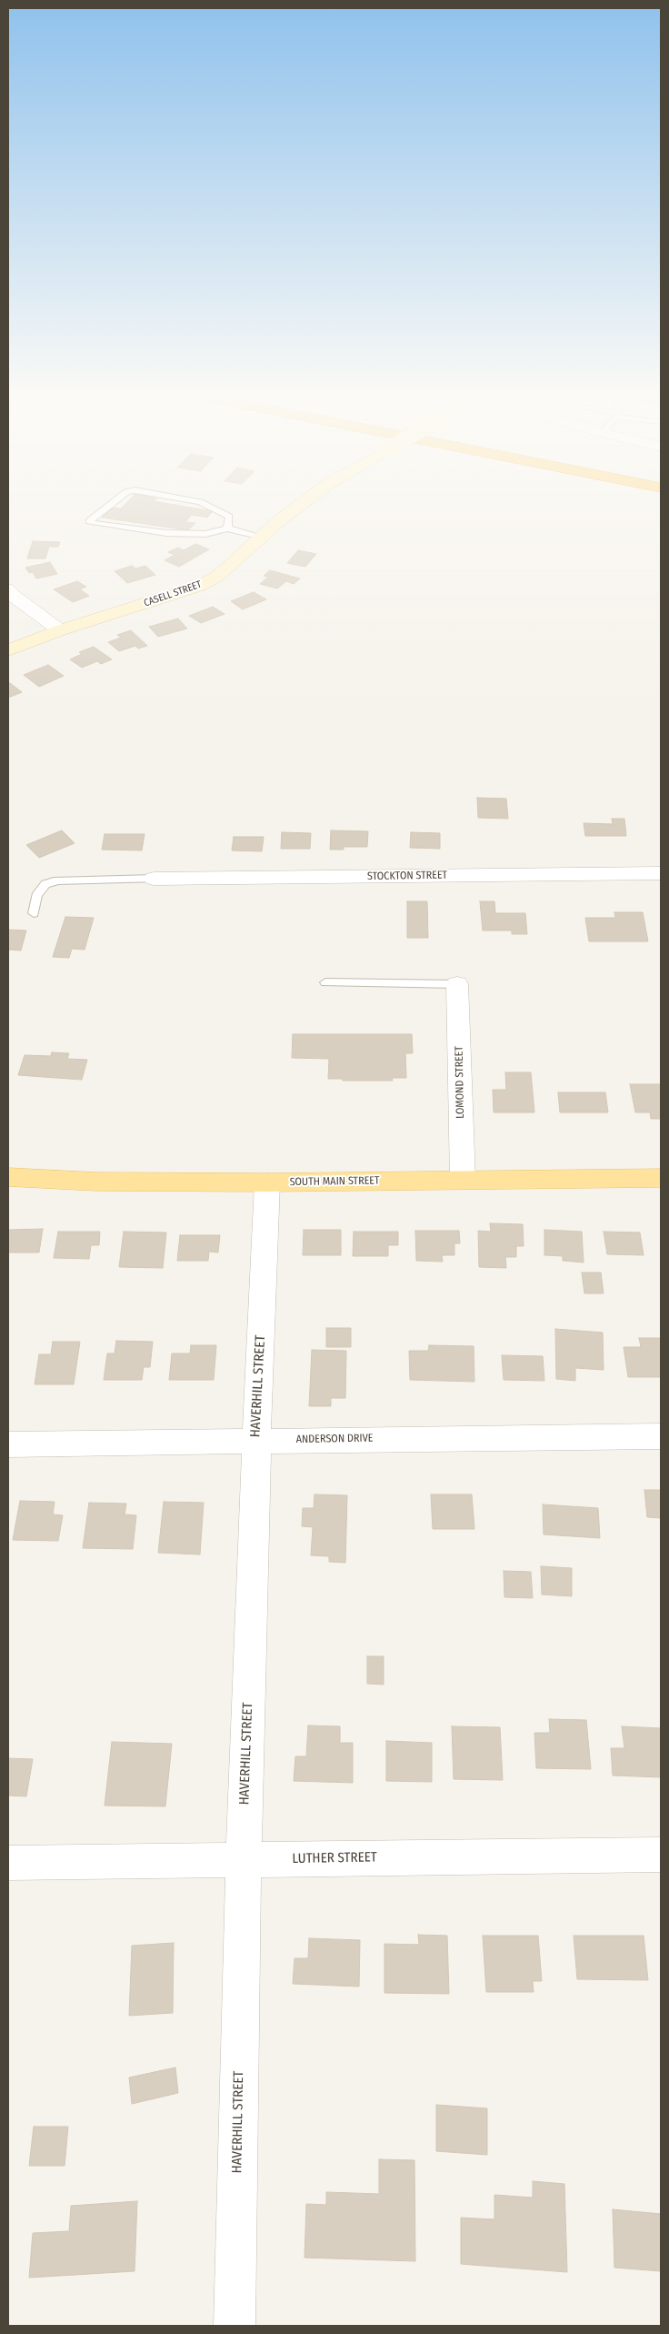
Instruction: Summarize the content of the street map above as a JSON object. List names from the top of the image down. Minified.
{"streets":{"main road":["SOUTH MAIN STREET"],"street":["CASELL STREET","STOCKTON STREET","LOMOND STREET","HAVERHILL STREET","ANDERSON DRIVE","LUTHER STREET"]},"crossings":[["LOMOND STREET","SOUTH MAIN STREET"],["SOUTH MAIN STREET","HAVERHILL STREET"],["HAVERHILL STREET","ANDERSON DRIVE"],["HAVERHILL STREET","LUTHER STREET"]]}
